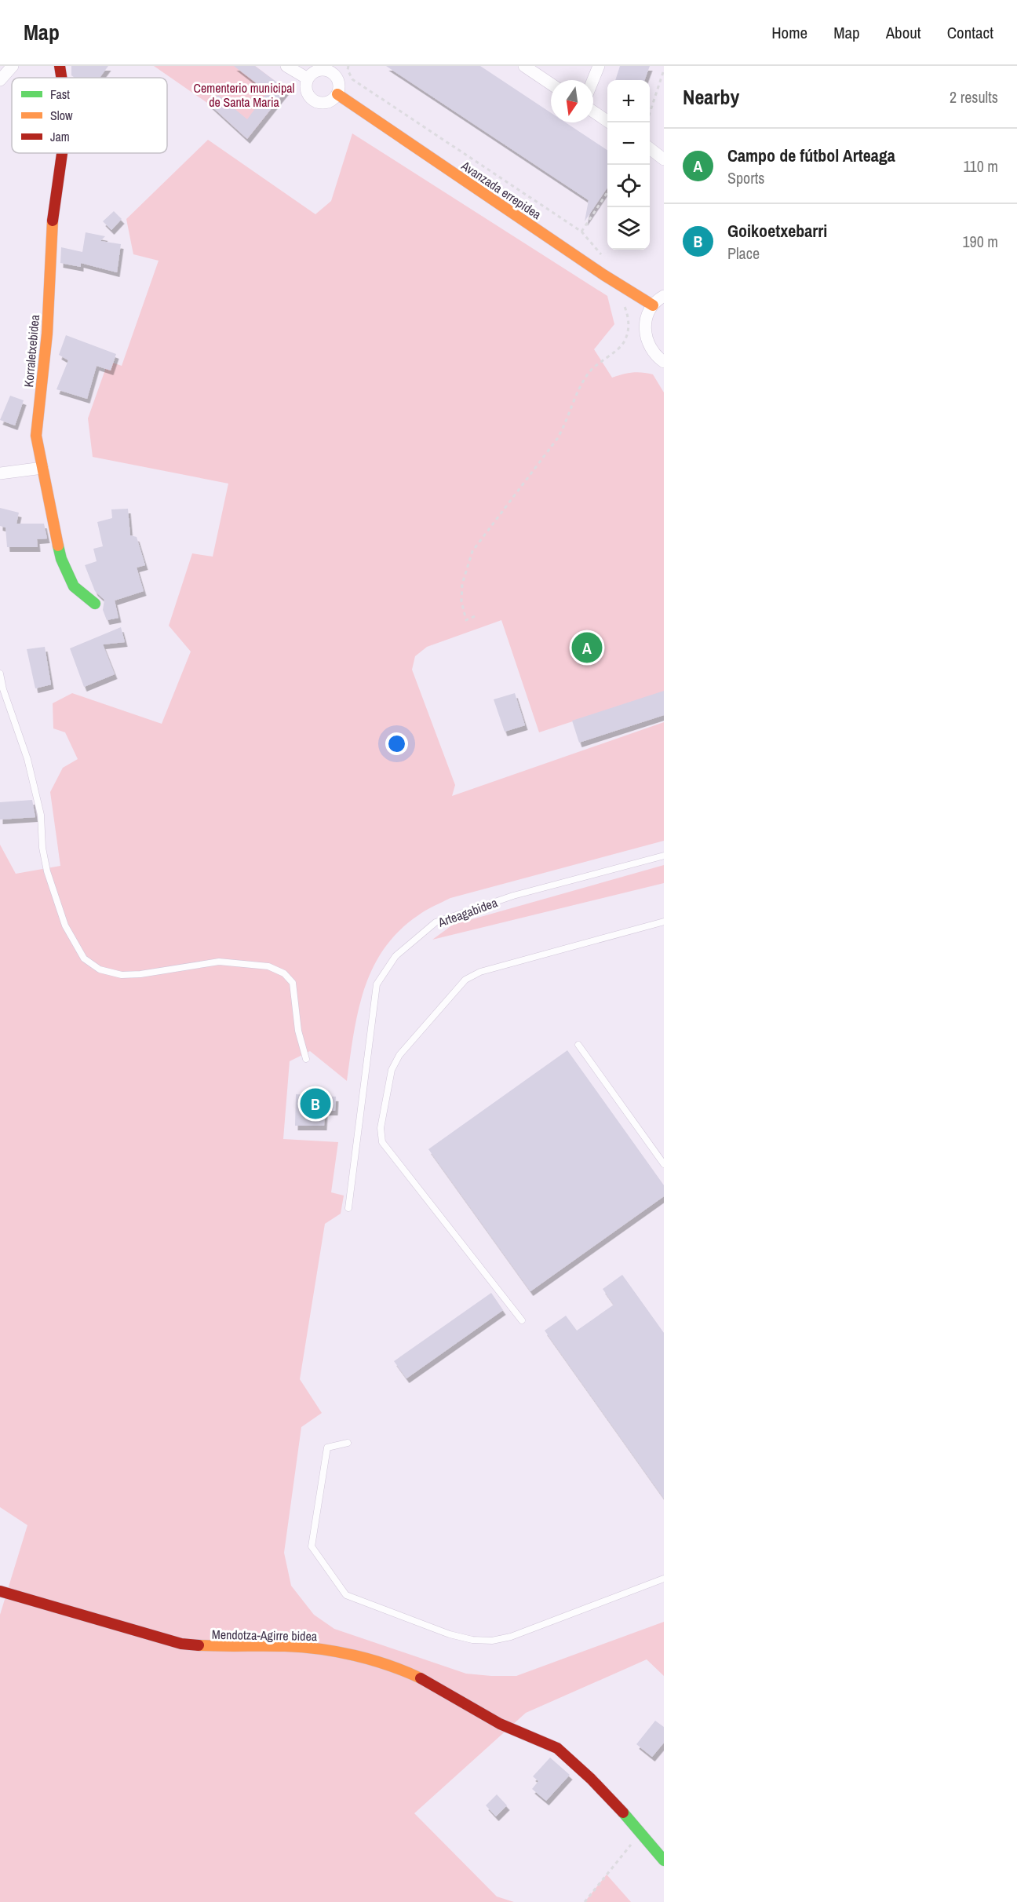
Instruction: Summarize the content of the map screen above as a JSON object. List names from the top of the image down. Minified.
{"streets":{"street":["Avanzada errepidea","Korraletxebidea","Mendotza-Agirre bidea"],"lane":["Arteagabidea"]},"parks":["Cementerio municipal de Santa Maria"],"legend":["Fast","Slow","Jam"],"north":"bottom","page":{"header":"Map","nav":["Home","Map","About","Contact"],"heading":["Nearby","2 results"],"map_buttons":["+","−"],"list":[{"mark":"A","name":"Campo de fútbol Arteaga","note":"Sports","value":"110 m"},{"mark":"B","name":"Goikoetxebarri","note":"Place","value":"190 m"}],"pins":["A","B"]}}
